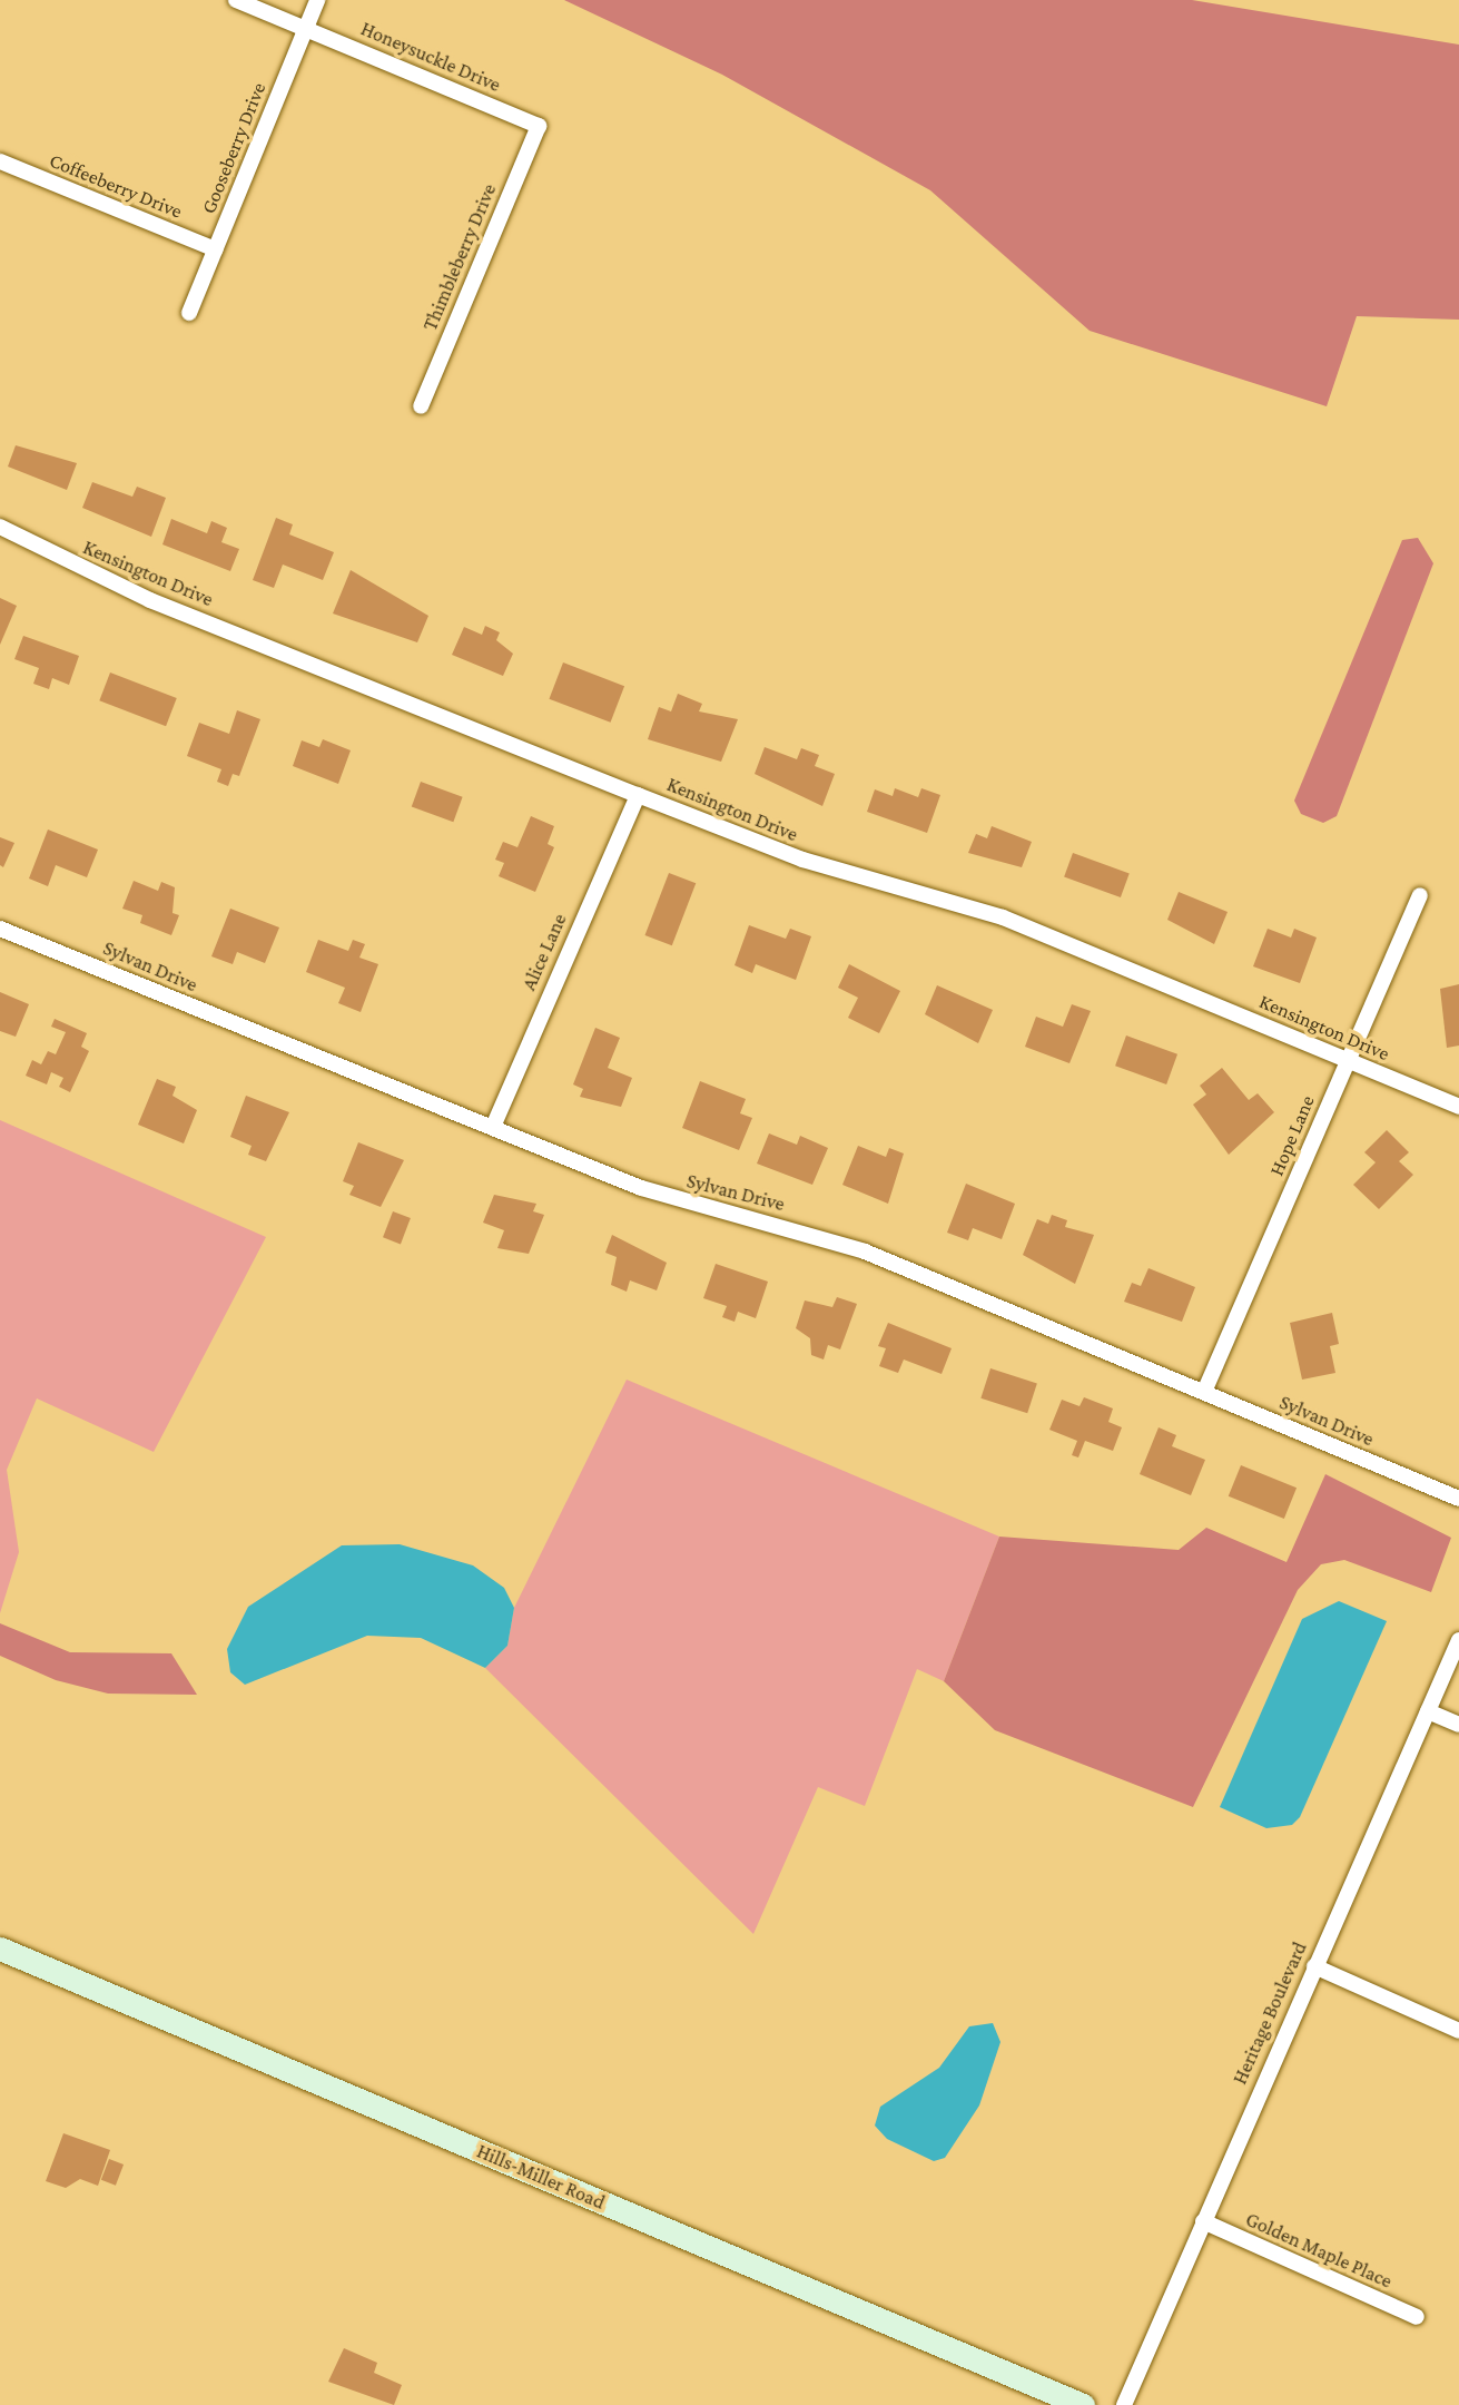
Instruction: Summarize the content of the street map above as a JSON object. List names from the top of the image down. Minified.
{"streets":{"street":["Honeysuckle Drive","Gooseberry Drive","Coffeeberry Drive","Thimbleberry Drive","Kensington Drive","Alice Lane","Sylvan Drive","Hope Lane","Heritage Boulevard","Hills-Miller Road","Golden Maple Place"]},"crossings":[["Honeysuckle Drive","Gooseberry Drive"],["Honeysuckle Drive","Thimbleberry Drive"],["Gooseberry Drive","Coffeeberry Drive"],["Kensington Drive","Alice Lane"],["Kensington Drive","Hope Lane"],["Alice Lane","Sylvan Drive"],["Sylvan Drive","Hope Lane"],["Heritage Boulevard","Golden Maple Place"]]}
